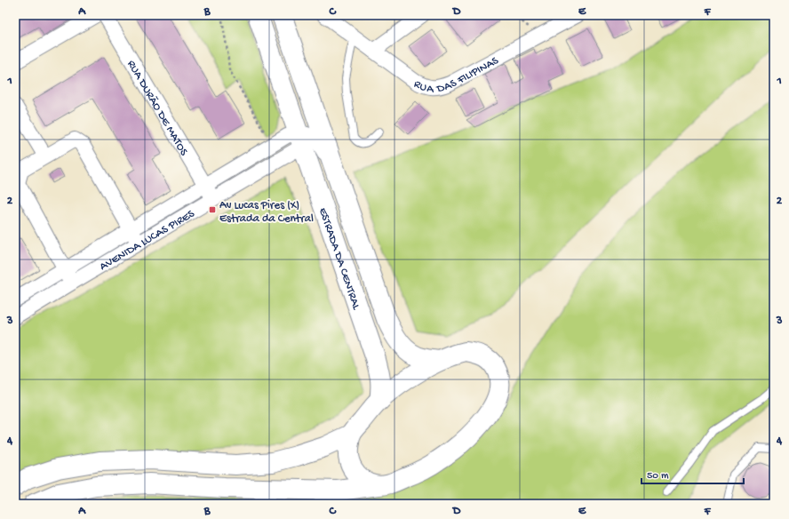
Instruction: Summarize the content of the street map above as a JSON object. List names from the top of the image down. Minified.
{"streets":{"main road":["ESTRADA DA CENTRAL"],"street":["RUA DAS FILIPINAS","RUA DURÃO DE MATOS","AVENIDA LUCAS PIRES"]},"crossings":[["RUA DURÃO DE MATOS","AVENIDA LUCAS PIRES"],["AVENIDA LUCAS PIRES","ESTRADA DA CENTRAL"]],"places":{"transit":["Av Lucas Pires (X) Estrada da Central"]},"scale_bar":"50 m","grid":{"columns":["A","B","C","D","E","F"],"rows":["1","2","3","4"]}}
